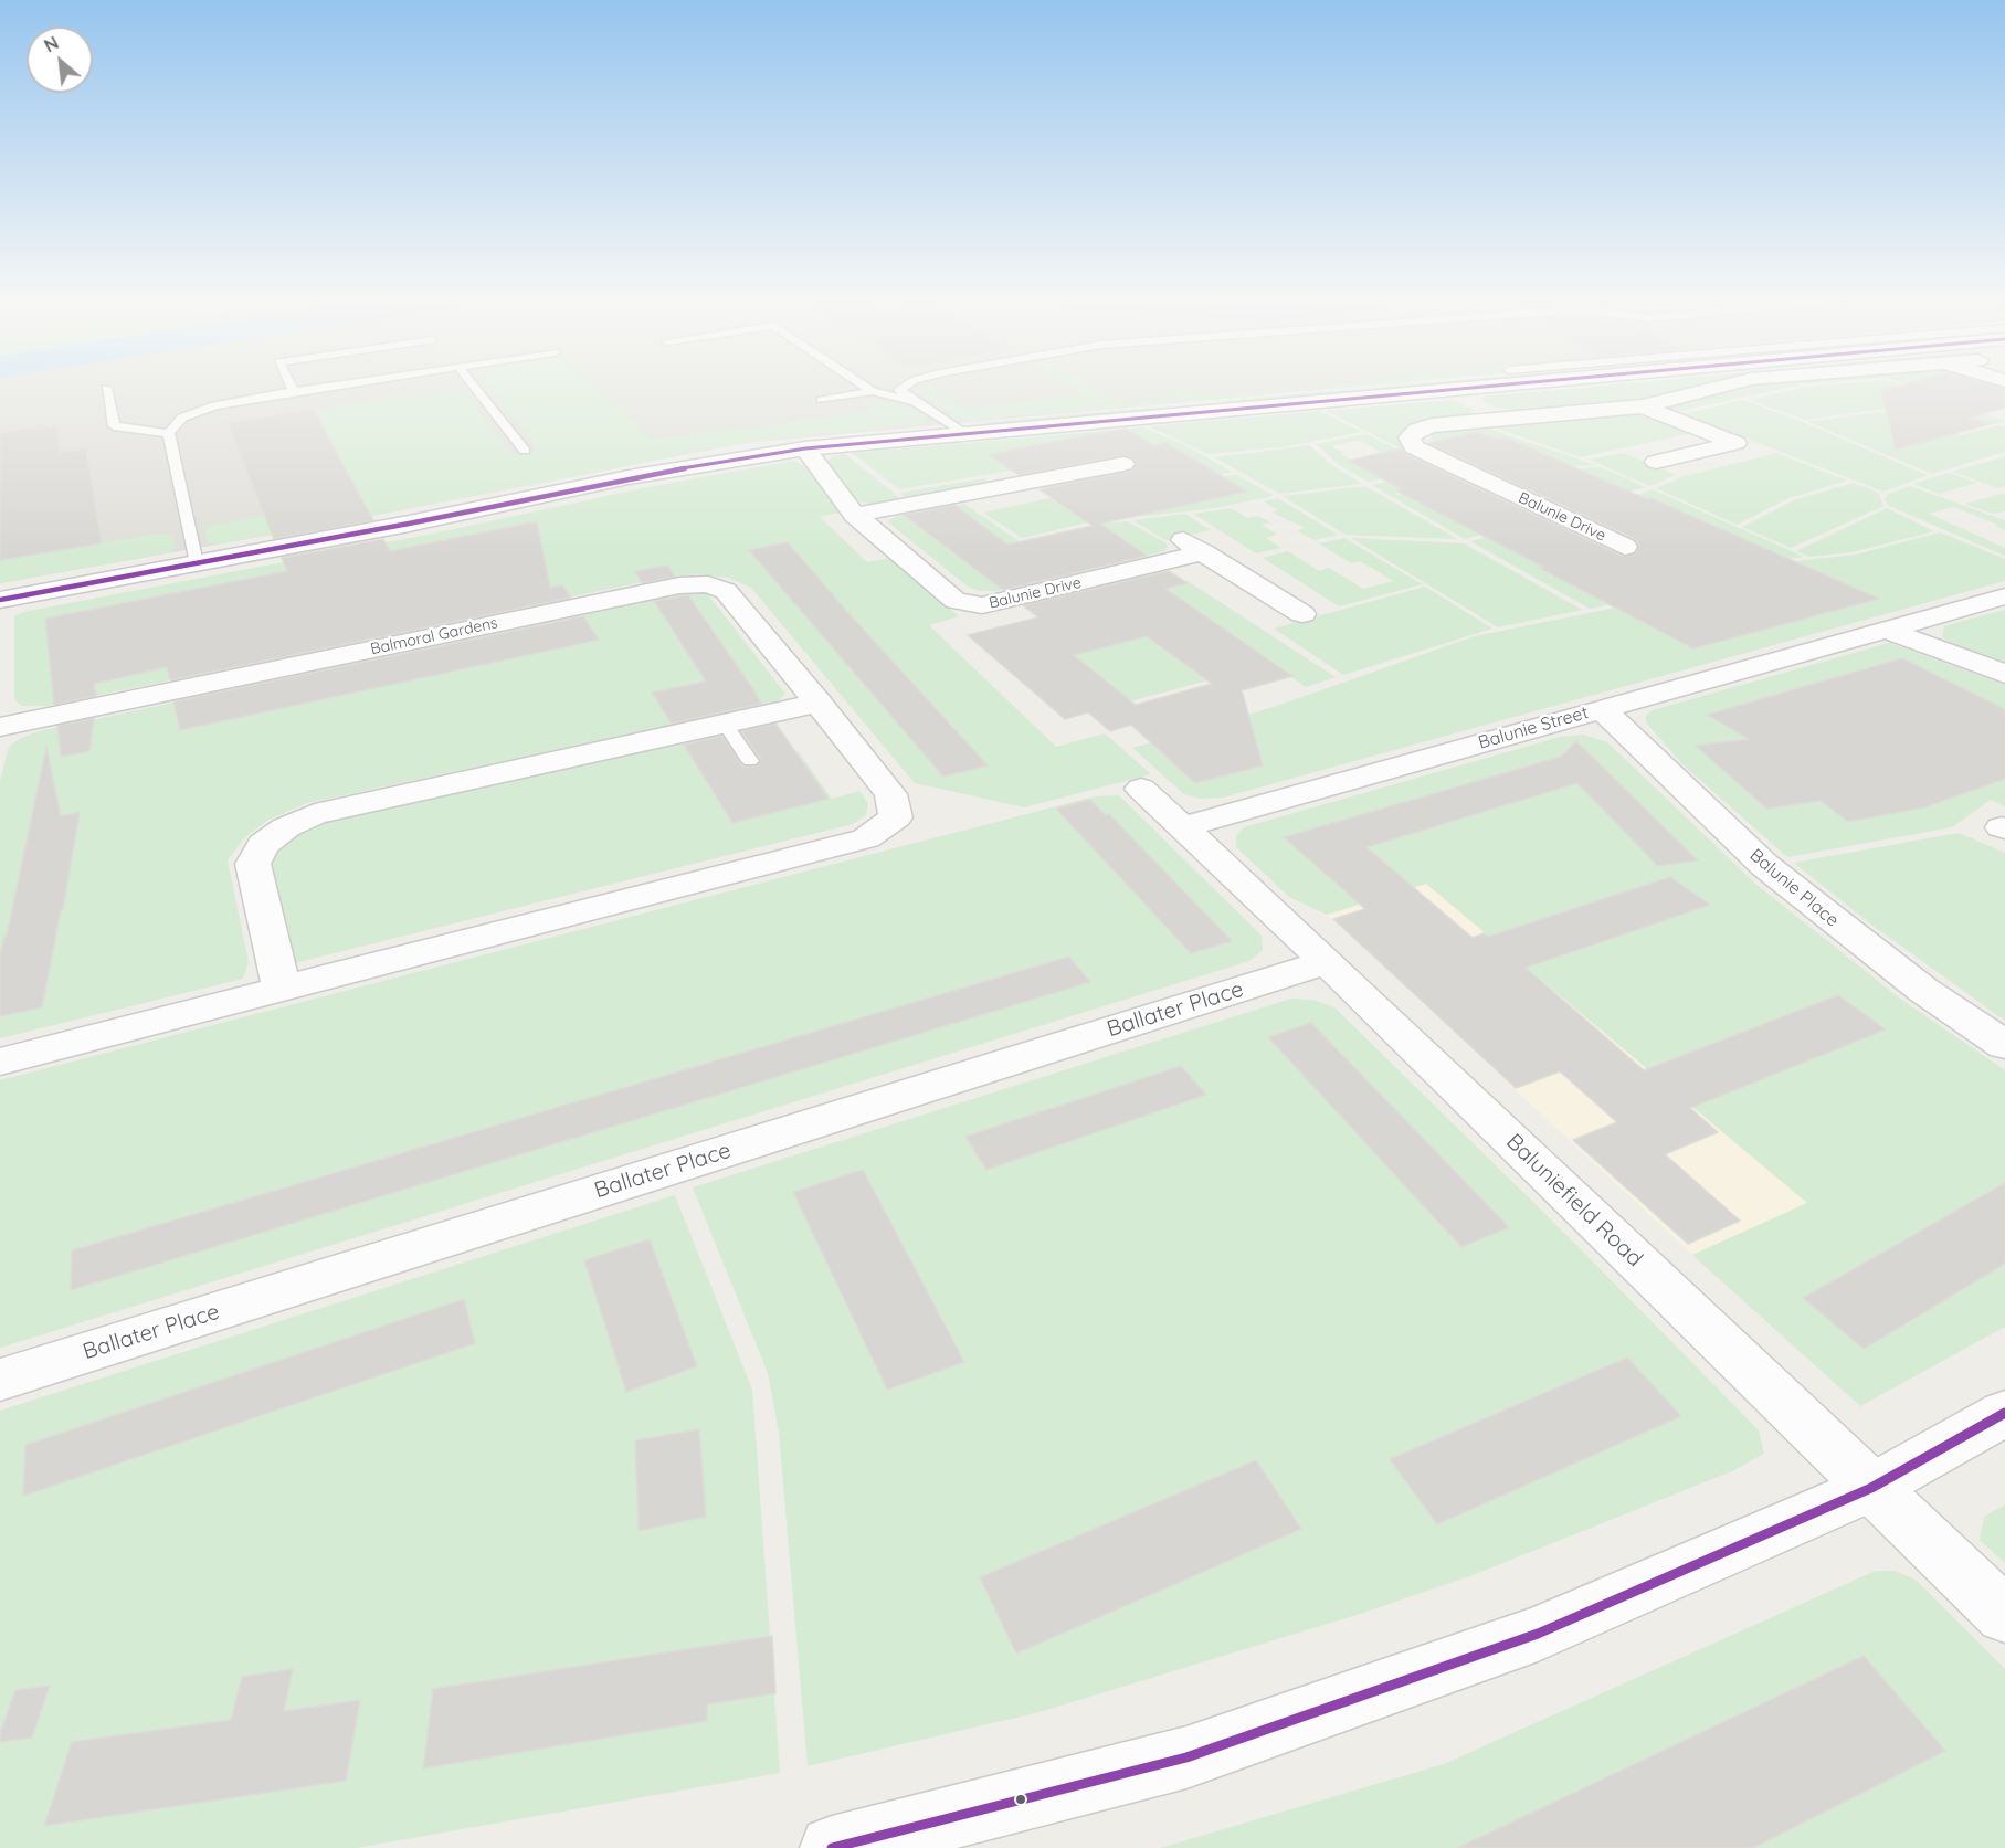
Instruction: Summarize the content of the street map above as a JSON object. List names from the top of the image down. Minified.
{"streets":{"street":["Balunie Drive","Balmoral Gardens","Balunie Street","Balunie Place","Ballater Place","Baluniefield Road"]},"crossings":[["Balunie Street","Balunie Place"],["Balunie Street","Baluniefield Road"],["Ballater Place","Baluniefield Road"]],"north":"top left"}
